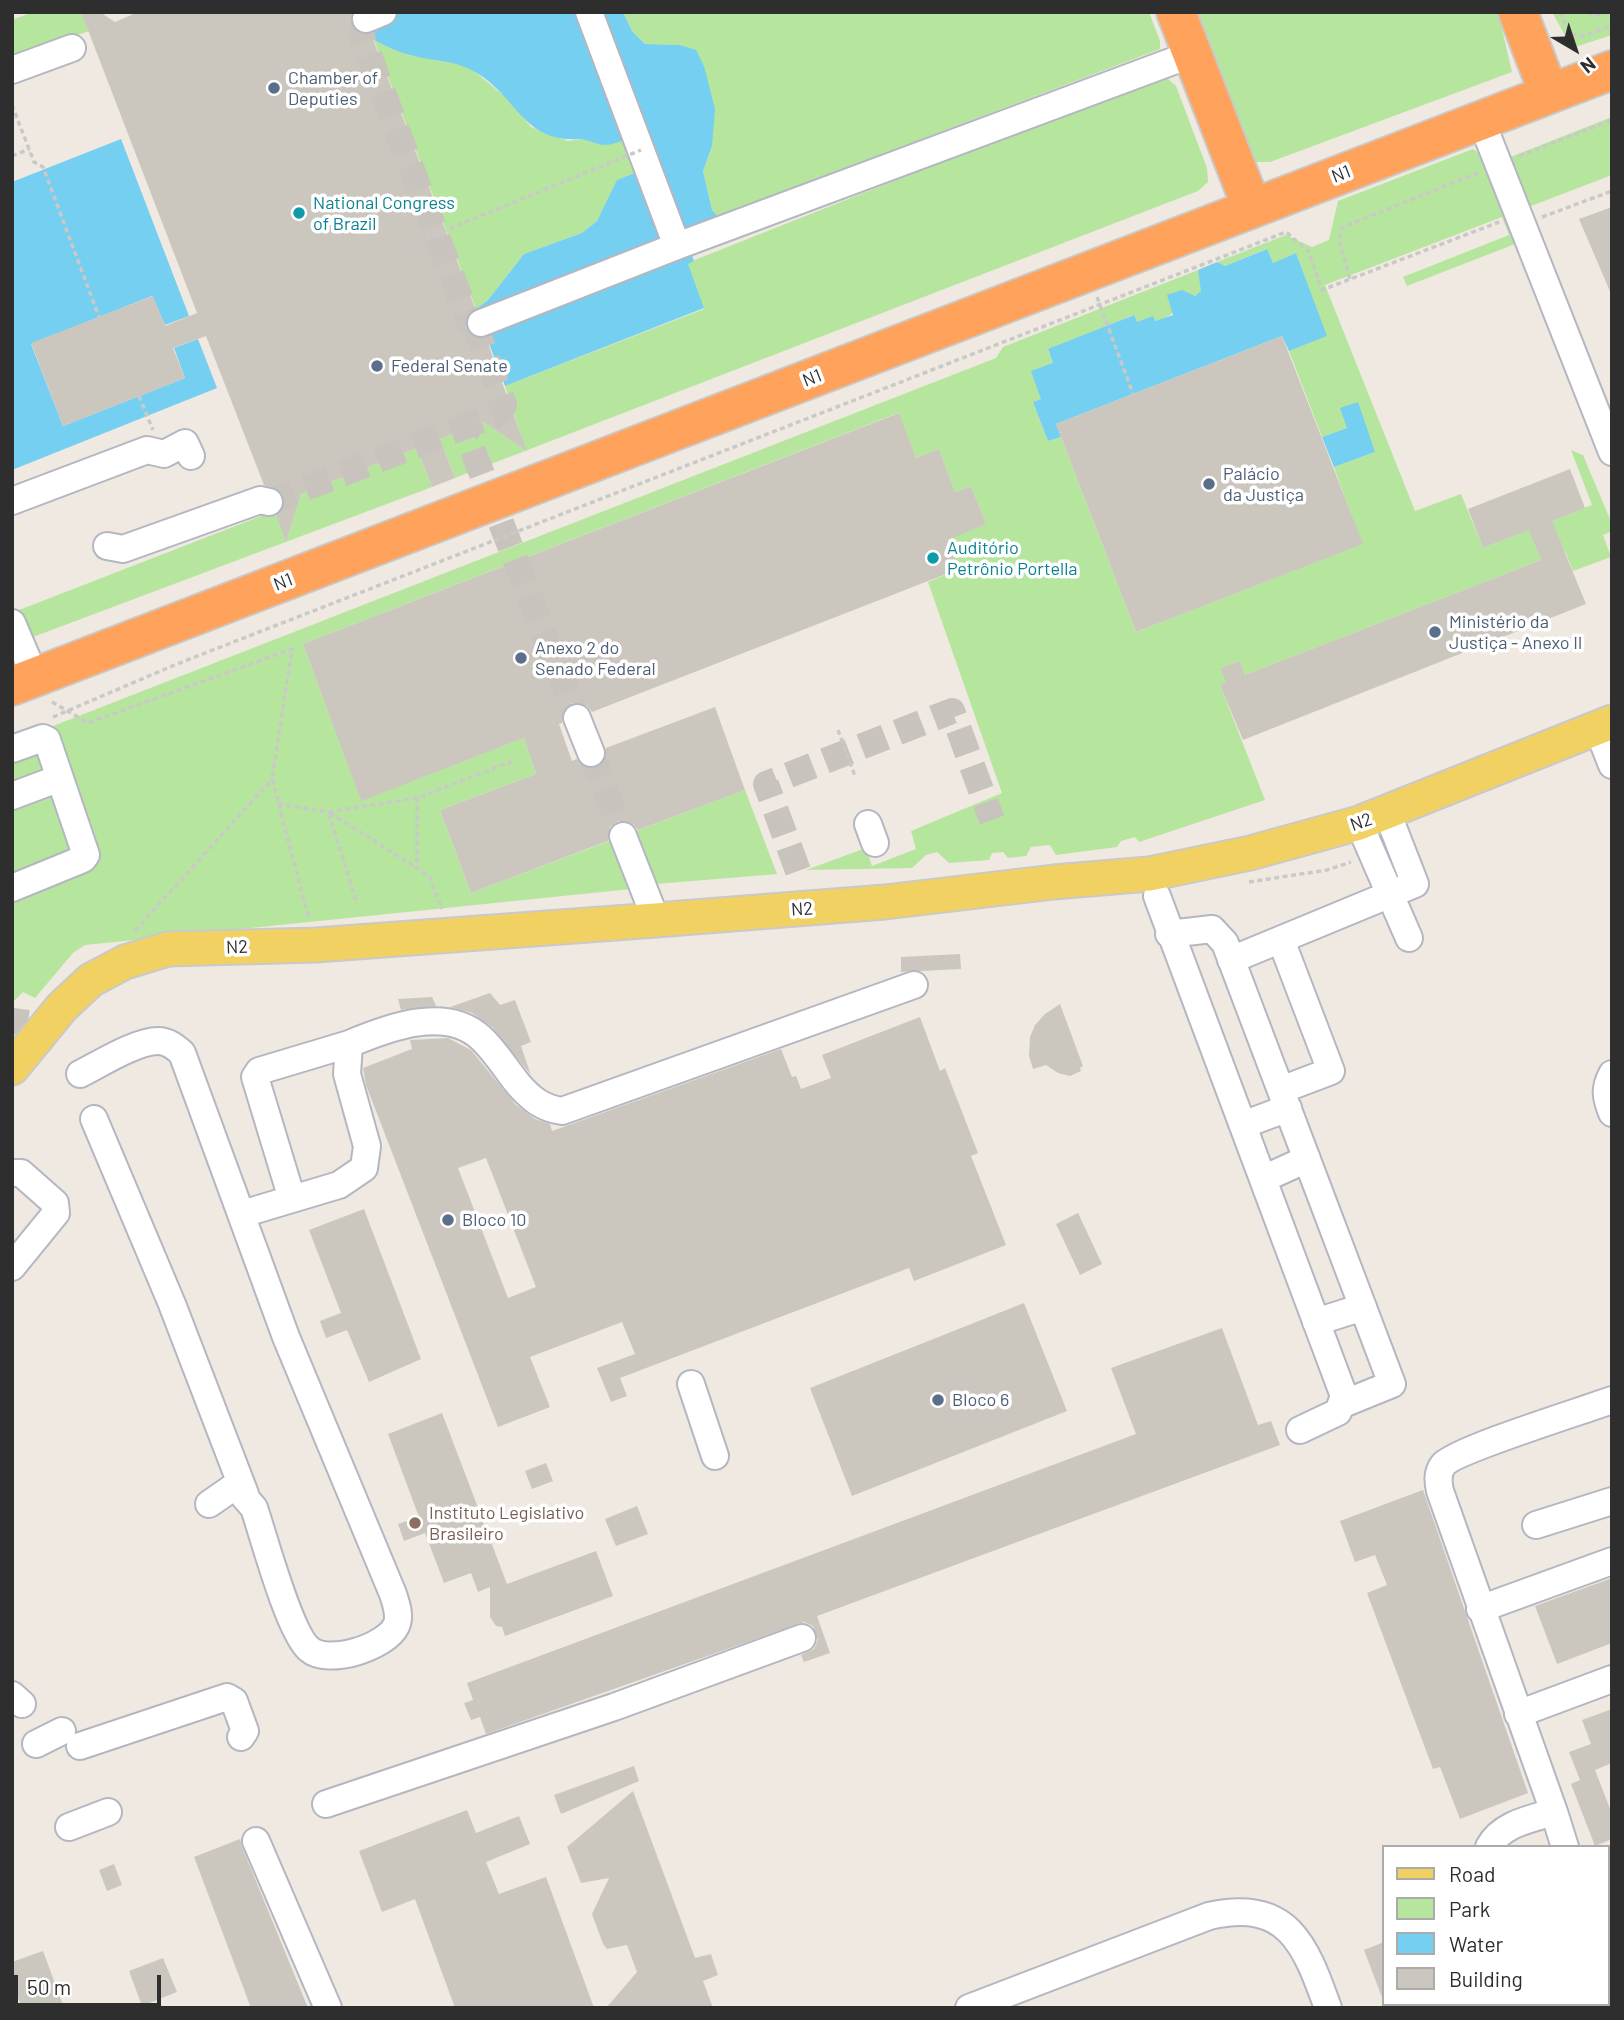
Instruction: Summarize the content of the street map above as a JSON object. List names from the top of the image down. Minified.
{"streets":{"highway":["N1"],"main road":["N2"]},"places":["Chamber of Deputies","National Congress of Brazil","Federal Senate","Palácio da Justiça","Auditório Petrônio Portella","Ministério da Justiça - Anexo II","Anexo 2 do Senado Federal","Bloco 10","Bloco 6","Instituto Legislativo Brasileiro"],"legend":["Road","Park","Water","Building"],"scale_bar":"50 m","north":"bottom right"}
